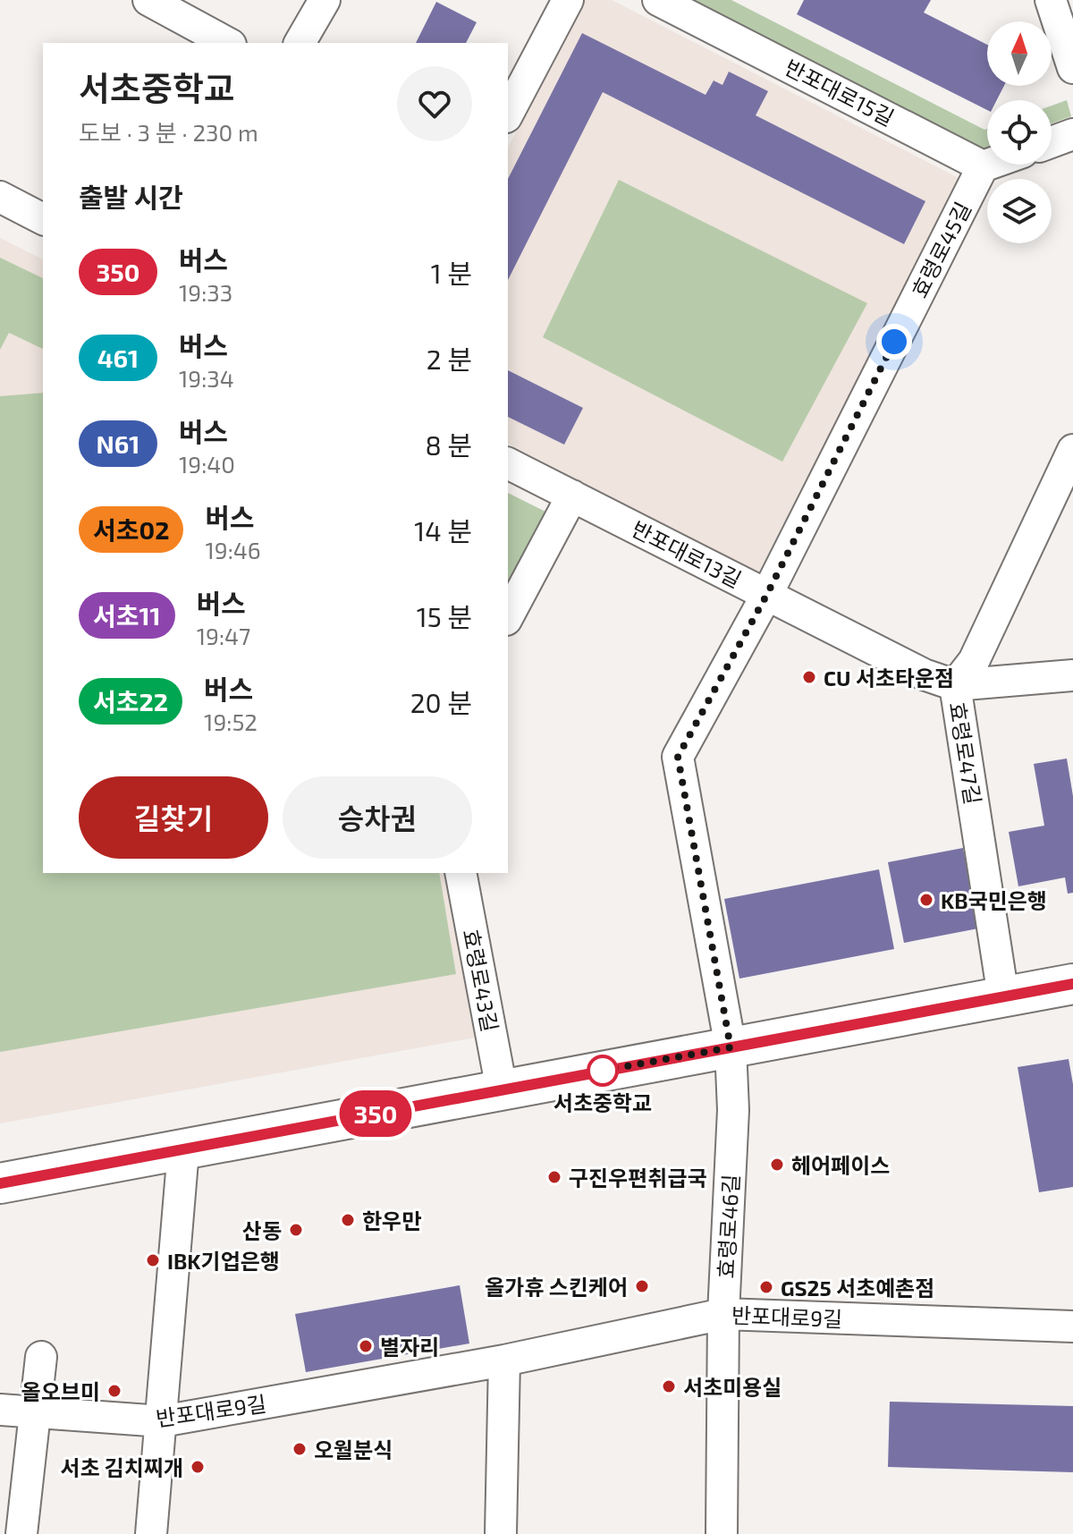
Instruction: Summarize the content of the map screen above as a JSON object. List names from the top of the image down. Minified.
{"streets":{"street":["반포대로15길","효령로45길","반포대로13길","효령로47길","효령로43길","효령로46길","반포대로9길"]},"crossings":[["반포대로15길","효령로45길"],["효령로45길","반포대로13길"],["효령로45길","효령로46길"],["반포대로13길","효령로47길"],["효령로46길","반포대로9길"]],"places":["CU 서초타운점","KB국민은행","서초중학교","헤어페이스","구진우편취급국","한우만","산동","IBK기업은행","올가휴 스킨케어","GS25 서초예촌점","별자리","서초미용실","올오브미","오월분식","서초 김치찌개"],"lines":["bus line 350"],"north":"top","page":{"on_map":"350","heading":[["서초중학교","도보 · 3 분 · 230 m"],"출발 시간"],"list":[{"mark":"350","name":"버스","note":"19:33","value":"1 분"},{"mark":"461","name":"버스","note":"19:34","value":"2 분"},{"mark":"N61","name":"버스","note":"19:40","value":"8 분"},{"mark":"서초02","name":"버스","note":"19:46","value":"14 분"},{"mark":"서초11","name":"버스","note":"19:47","value":"15 분"},{"mark":"서초22","name":"버스","note":"19:52","value":"20 분"}],"buttons":["길찾기","승차권"]}}
